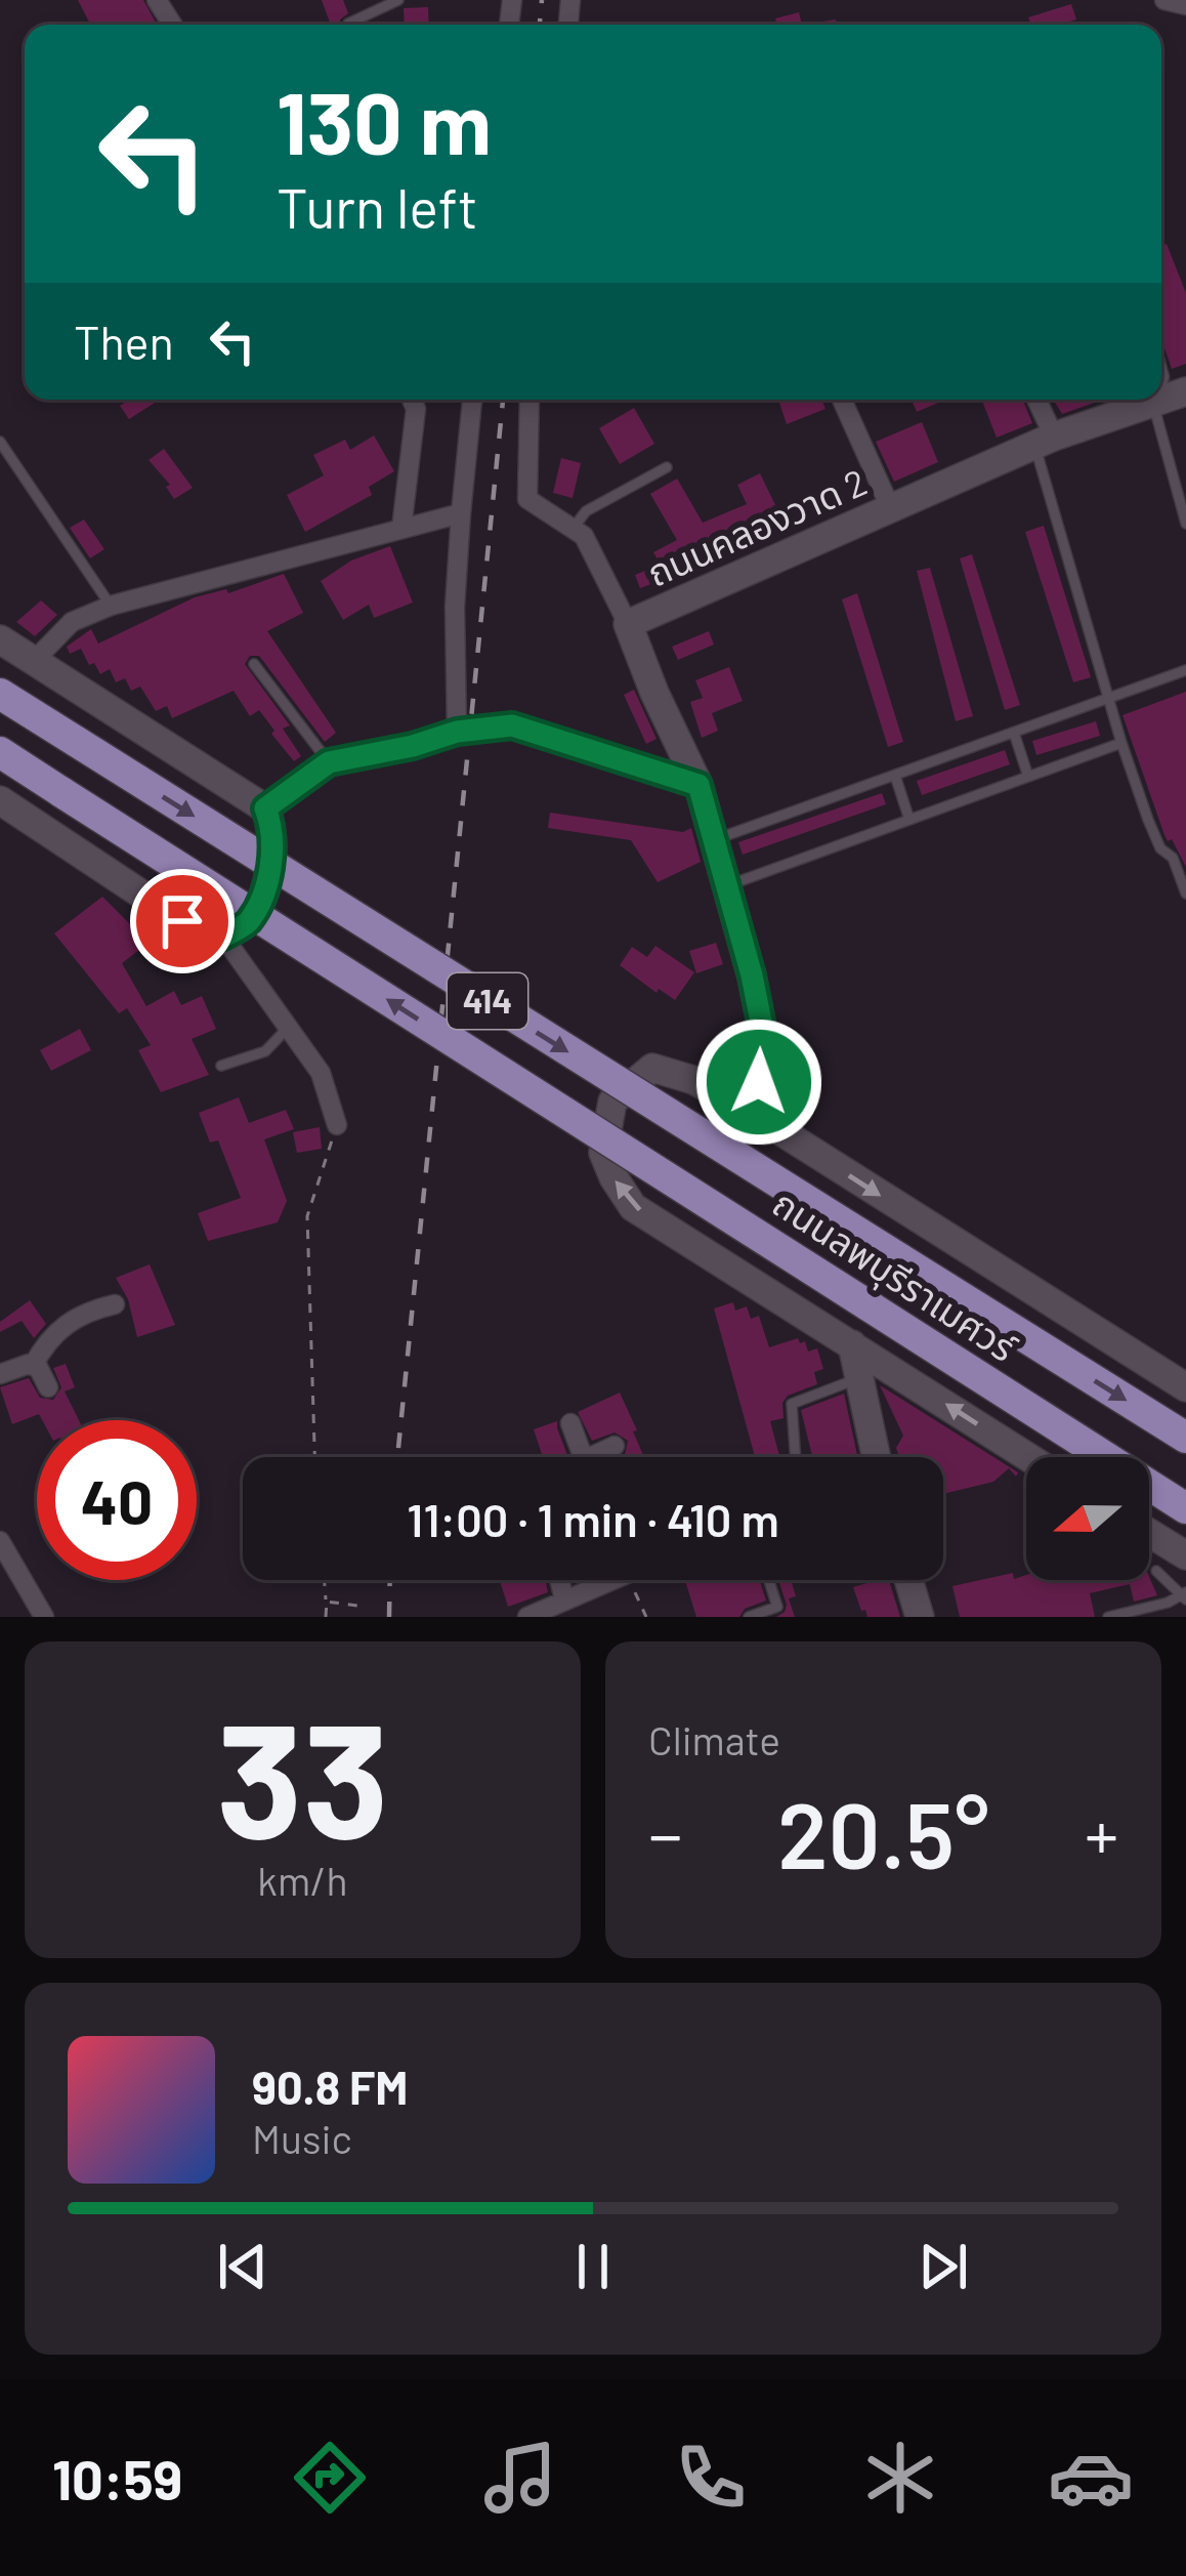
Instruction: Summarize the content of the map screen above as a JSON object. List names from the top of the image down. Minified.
{"streets":{"main road":["ถนนคลองวาด 2","414","ถนนลพบุรีราเมศวร์"]},"north":"left","page":{"turn":["130 m","Turn left"],"then":"Then","limit":"40","trip":"11:00 · 1 min · 410 m","tile":[["33","km/h"],"Climate"],"heat":["−","20.5°","+"],"song":["90.8 FM","Music"],"tabs":"10:59"}}
